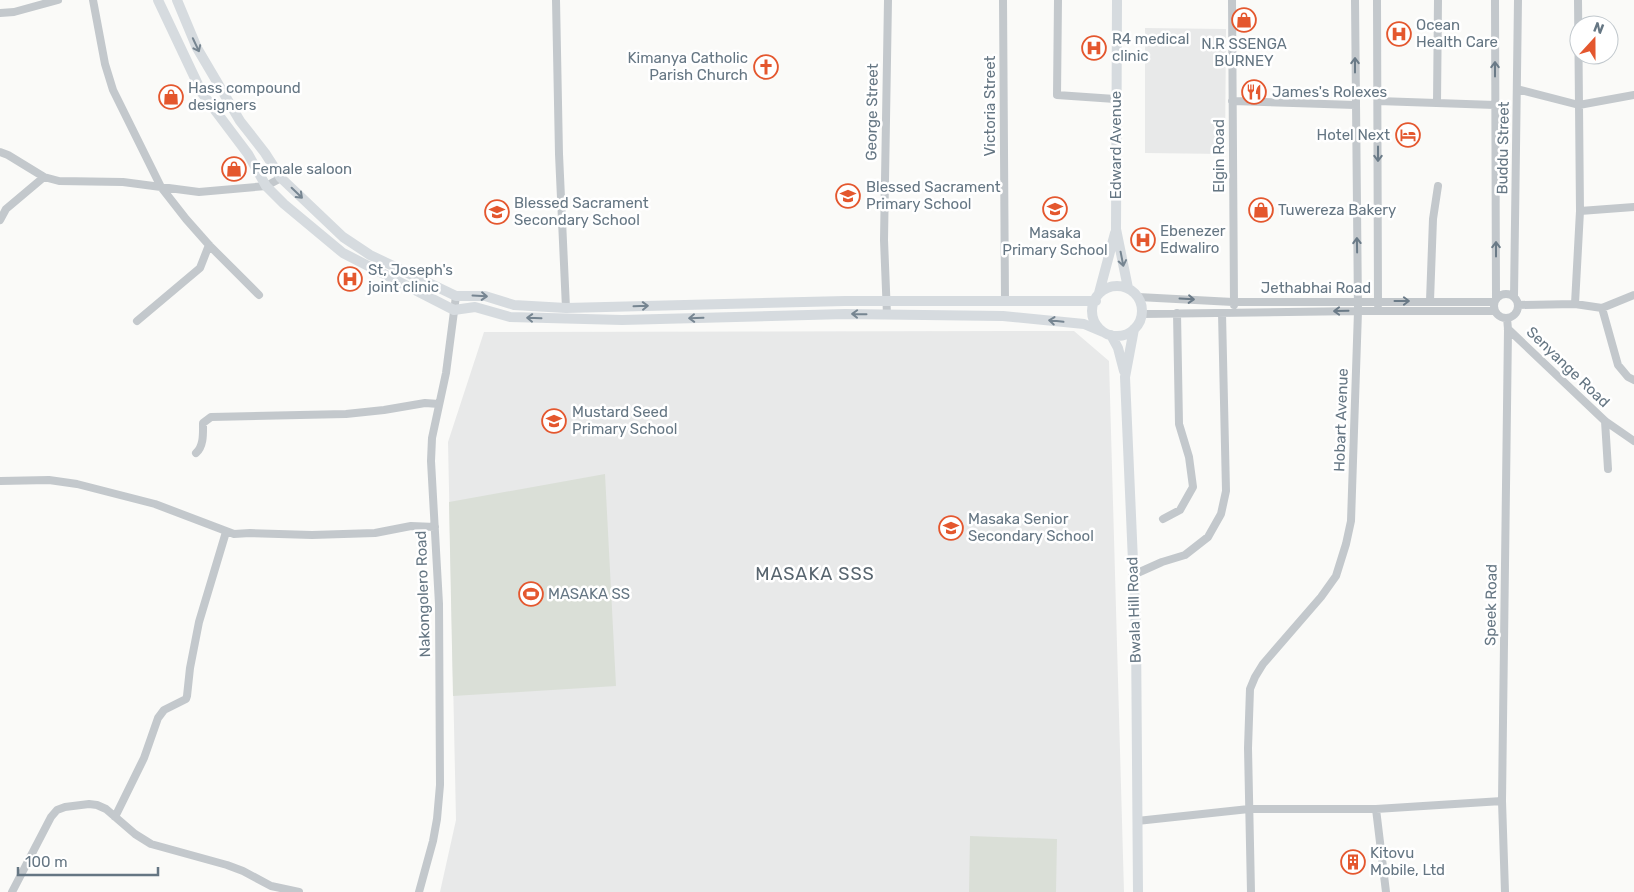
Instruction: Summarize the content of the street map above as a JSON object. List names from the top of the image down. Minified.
{"streets":{"street":["Victoria Street","George Street","Edward Avenue","Buddu Street","Elgin Road","Jethabhai Road","Senyange Road","Hobart Avenue","Nakongolero Road","Speek Road","Bwala Hill Road"]},"crossings":[["Edward Avenue","Jethabhai Road"],["Edward Avenue","Bwala Hill Road"],["Buddu Street","Jethabhai Road"],["Buddu Street","Speek Road"],["Elgin Road","Jethabhai Road"],["Jethabhai Road","Hobart Avenue"],["Jethabhai Road","Speek Road"],["Jethabhai Road","Bwala Hill Road"],["Senyange Road","Speek Road"]],"districts":["MASAKA SSS"],"places":{"shop":["N.R SSENGA BURNEY","Hass compound designers","Female saloon","Tuwereza Bakery"],"hospital":["Ocean Health Care","R4 medical clinic","Ebenezer Edwaliro","St, Joseph's joint clinic"],"church":["Kimanya Catholic Parish Church"],"restaurant":["James's Rolexes"],"hotel":["Hotel Next"],"school or university":["Blessed Sacrament Primary School","Masaka Primary School","Blessed Sacrament Secondary School","Mustard Seed Primary School","Masaka Senior Secondary School"],"sports":["MASAKA SS"],"building":["Kitovu Mobile, Ltd"]},"scale_bar":"100 m","north":"top"}
